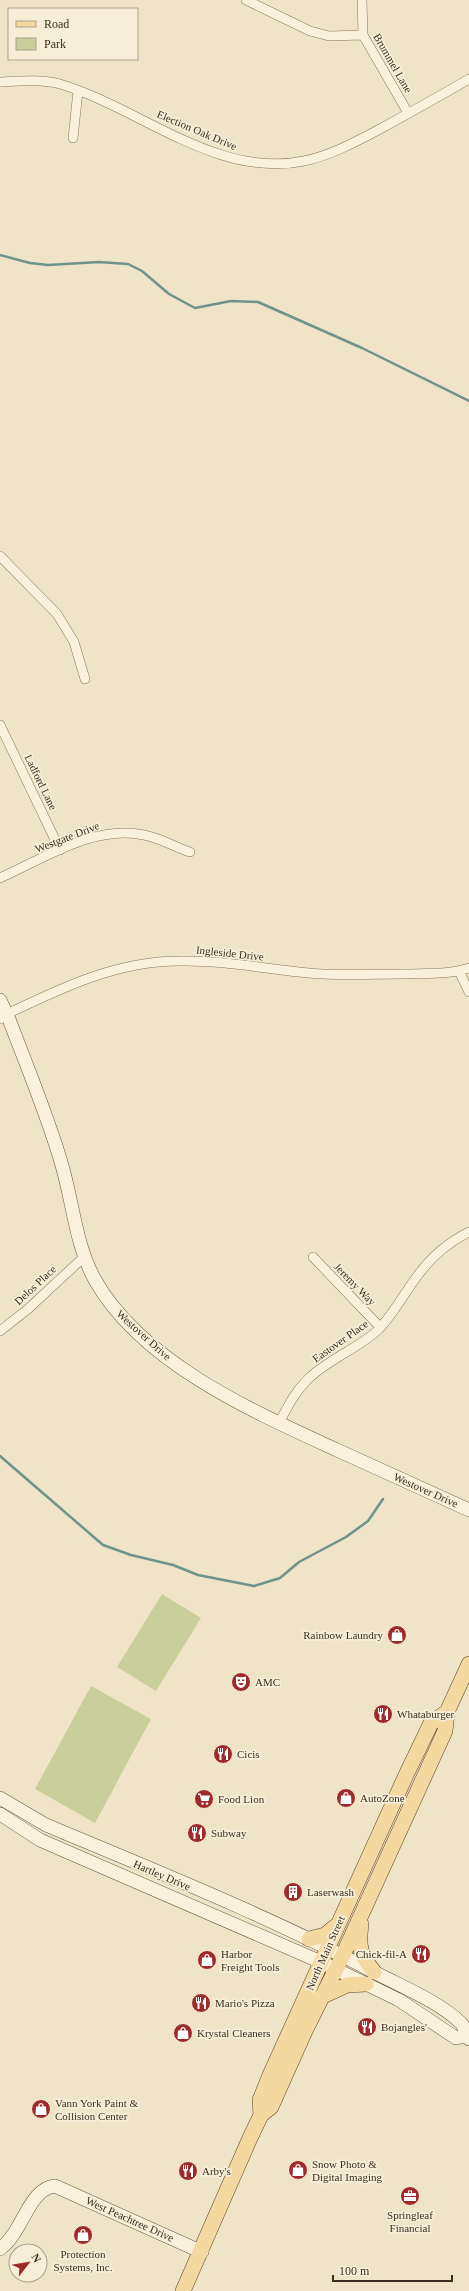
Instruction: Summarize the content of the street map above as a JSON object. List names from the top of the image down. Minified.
{"streets":{"main road":["North Main Street"],"street":["Brummel Lane","Election Oak Drive","Ladford Lane","Westgate Drive","Ingleside Drive","Jeremy Way","Delos Place","Westover Drive","Eastover Place","Hartley Drive","West Peachtree Drive"]},"crossings":[["Brummel Lane","Election Oak Drive"],["Ladford Lane","Westgate Drive"],["Ingleside Drive","Westover Drive"],["Jeremy Way","Eastover Place"],["Delos Place","Westover Drive"],["Westover Drive","Eastover Place"],["Hartley Drive","North Main Street"],["North Main Street","West Peachtree Drive"]],"places":{"shop":["Rainbow Laundry","AutoZone","Harbor Freight Tools","Krystal Cleaners","Vann York Paint & Collision Center","Snow Photo & Digital Imaging","Protection Systems, Inc."],"theatre":["AMC"],"restaurant":["Whataburger","Cicis","Subway","Chick-fil-A","Mario's Pizza","Bojangles'","Arby's"],"supermarket":["Food Lion"],"building":["Laserwash"],"office":["Springleaf Financial"]},"legend":["Road","Park"],"scale_bar":"100 m","north":"top right"}
